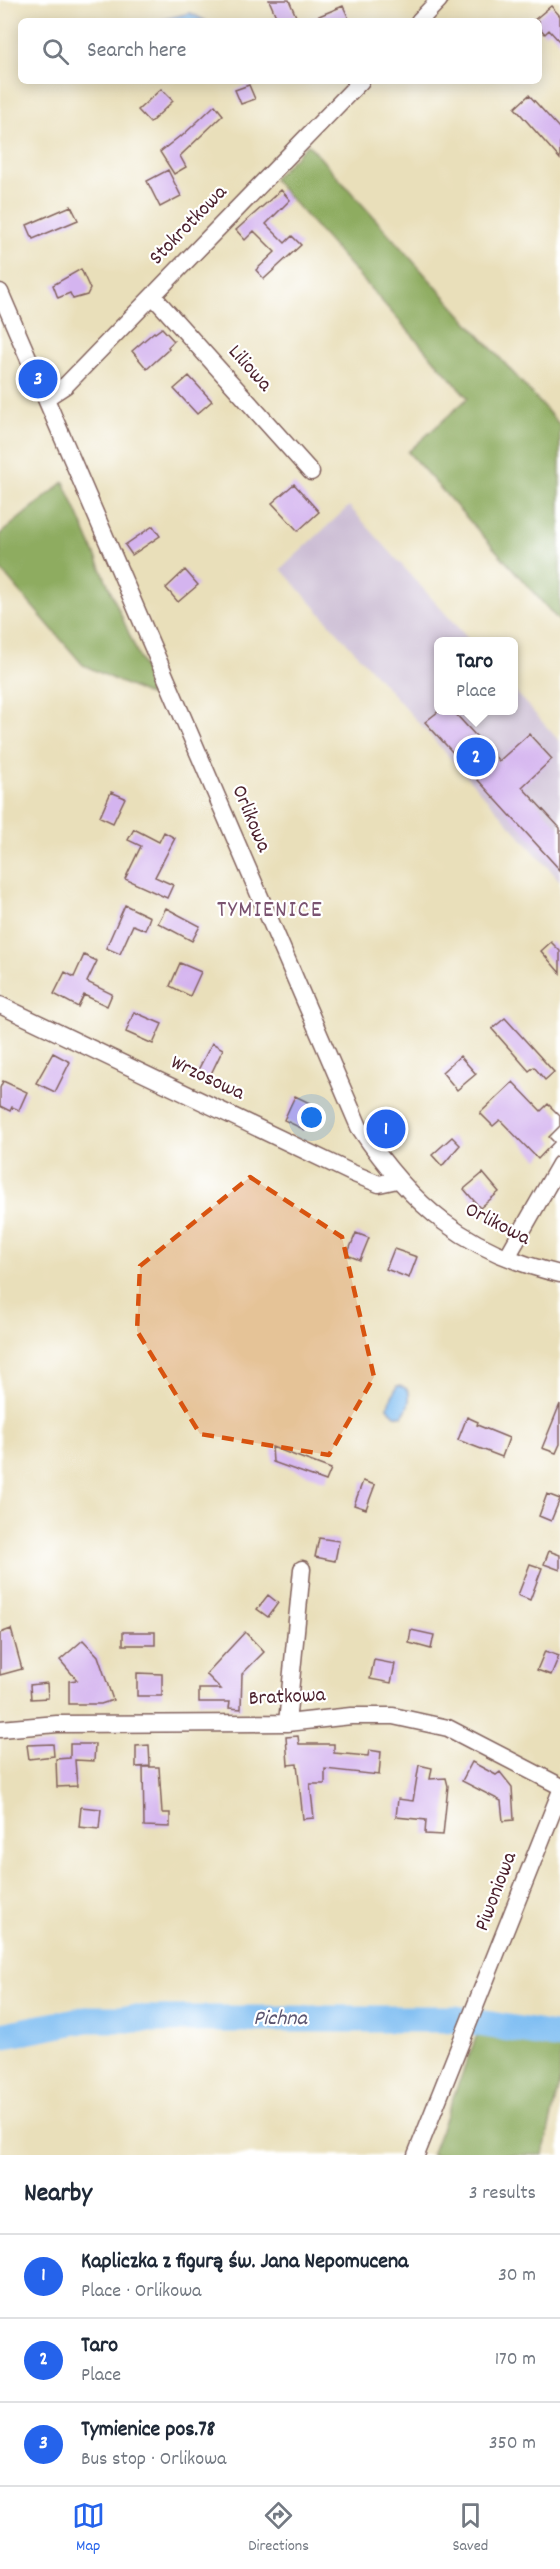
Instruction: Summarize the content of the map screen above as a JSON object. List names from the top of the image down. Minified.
{"streets":{"street":["Stokrotkowa","Liliowa","Orlikowa","Wrzosowa","Bratkowa","Piwoniowa"]},"crossings":[["Stokrotkowa","Liliowa"],["Stokrotkowa","Orlikowa"],["Orlikowa","Wrzosowa"]],"districts":["TYMIENICE"],"water":["Pichna"],"page":{"search":"Search here","pins":["3","2","1"],"popup":["Taro","Place"],"heading":["Nearby","3 results"],"list":[{"mark":"1","name":"Kapliczka z figurą św. Jana Nepomucena","note":"Place · Orlikowa","value":"30 m"},{"mark":"2","name":"Taro","note":"Place","value":"170 m"},{"mark":"3","name":"Tymienice pos.78","note":"Bus stop · Orlikowa","value":"350 m"}],"nav":["Map","Directions","Saved"]}}
